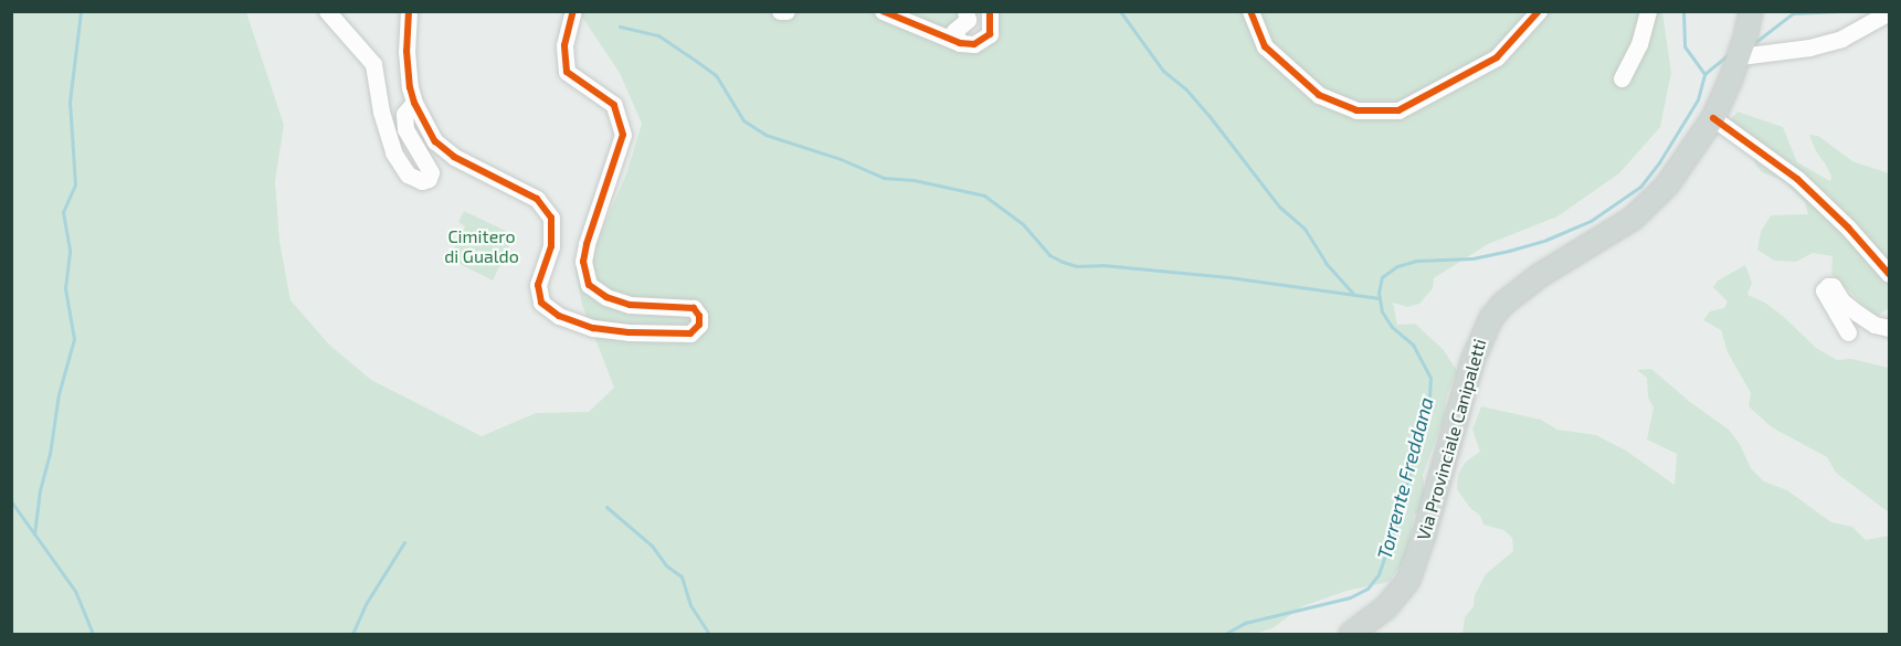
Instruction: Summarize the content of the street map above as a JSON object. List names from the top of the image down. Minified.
{"streets":{"main road":["Via Provinciale Canipaletti"]},"water":["Torrente Freddana"],"parks":["Cimitero di Gualdo"]}
